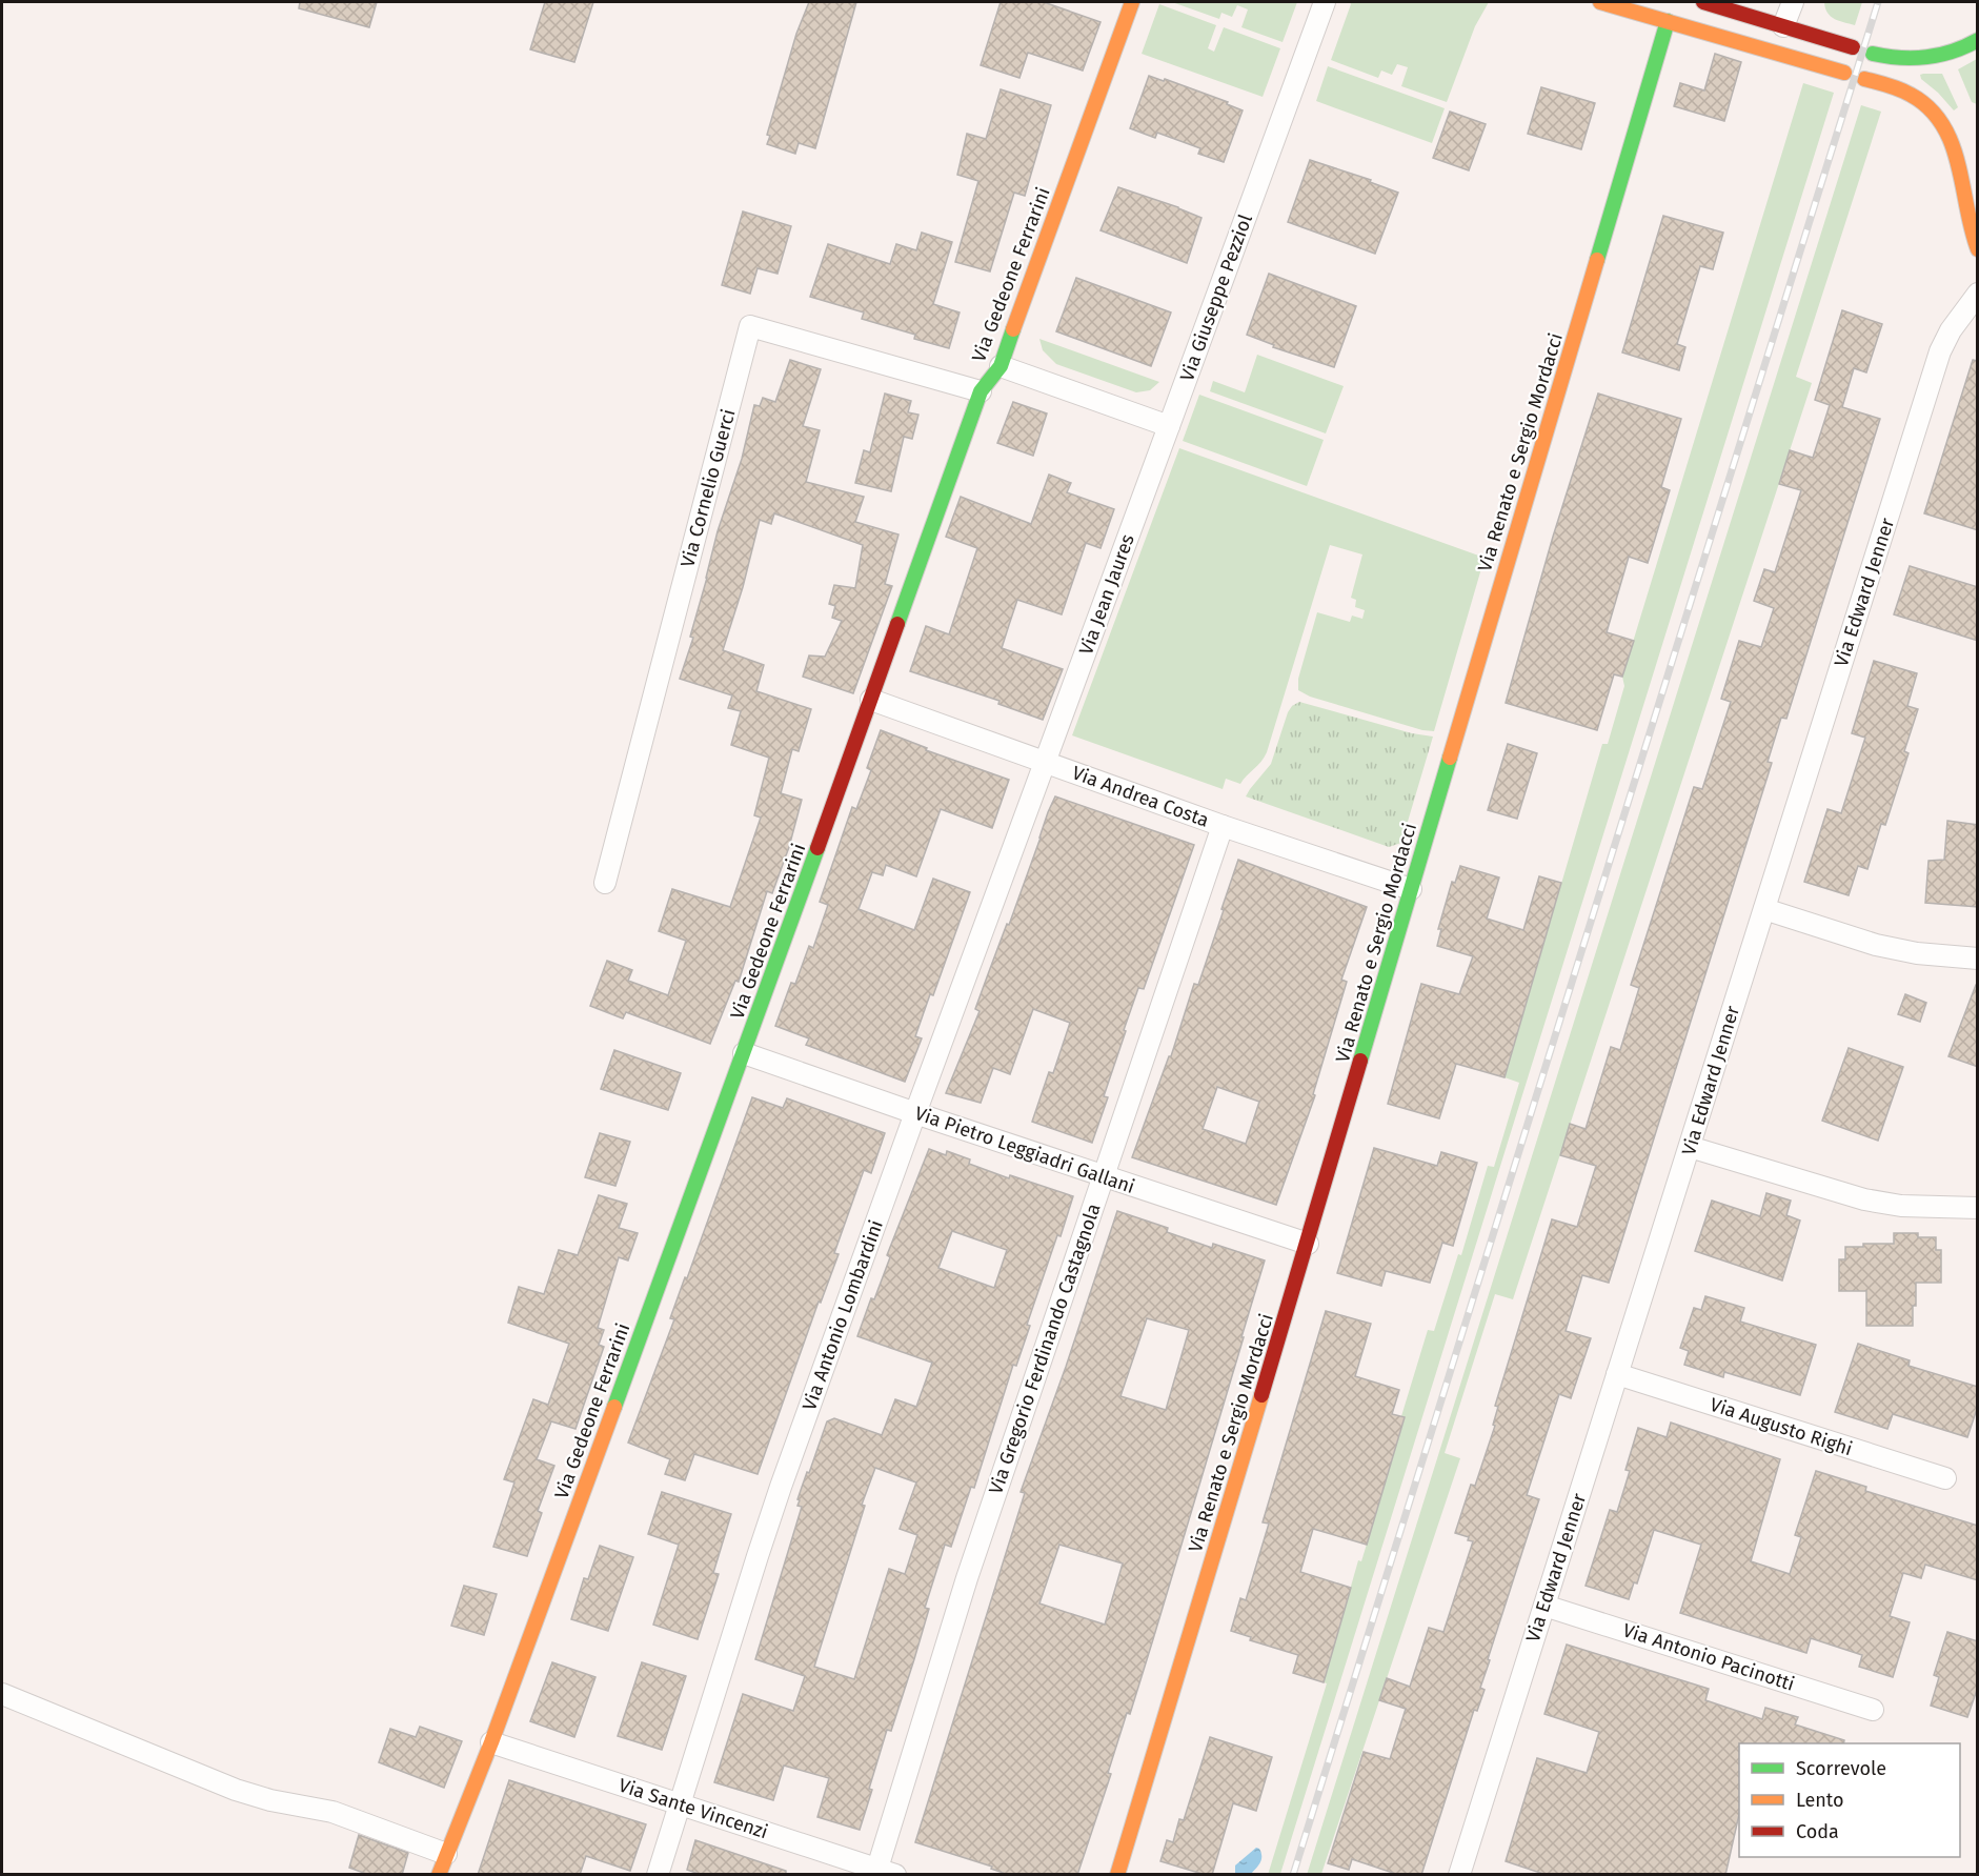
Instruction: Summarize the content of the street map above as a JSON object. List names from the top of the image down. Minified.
{"streets":{"street":["Via Gedeone Ferrarini","Via Giuseppe Pezziol","Via Renato e Sergio Mordacci","Via Cornelio Guerci","Via Edward Jenner","Via Jean Jaures","Via Andrea Costa","Via Pietro Leggiadri Gallani","Via Antonio Lombardini","Via Gregorio Ferdinando Castagnola","Via Augusto Righi","Via Antonio Pacinotti","Via Sante Vincenzi"]},"crossings":[["Via Gedeone Ferrarini","Via Cornelio Guerci"],["Via Gedeone Ferrarini","Via Andrea Costa"],["Via Gedeone Ferrarini","Via Pietro Leggiadri Gallani"],["Via Gedeone Ferrarini","Via Sante Vincenzi"],["Via Giuseppe Pezziol","Via Jean Jaures"],["Via Renato e Sergio Mordacci","Via Andrea Costa"],["Via Renato e Sergio Mordacci","Via Pietro Leggiadri Gallani"],["Via Edward Jenner","Via Augusto Righi"],["Via Edward Jenner","Via Antonio Pacinotti"],["Via Jean Jaures","Via Andrea Costa"],["Via Jean Jaures","Via Antonio Lombardini"],["Via Andrea Costa","Via Antonio Lombardini"],["Via Andrea Costa","Via Gregorio Ferdinando Castagnola"],["Via Pietro Leggiadri Gallani","Via Antonio Lombardini"],["Via Pietro Leggiadri Gallani","Via Gregorio Ferdinando Castagnola"],["Via Antonio Lombardini","Via Sante Vincenzi"],["Via Gregorio Ferdinando Castagnola","Via Sante Vincenzi"]],"legend":["Scorrevole","Lento","Coda"]}
